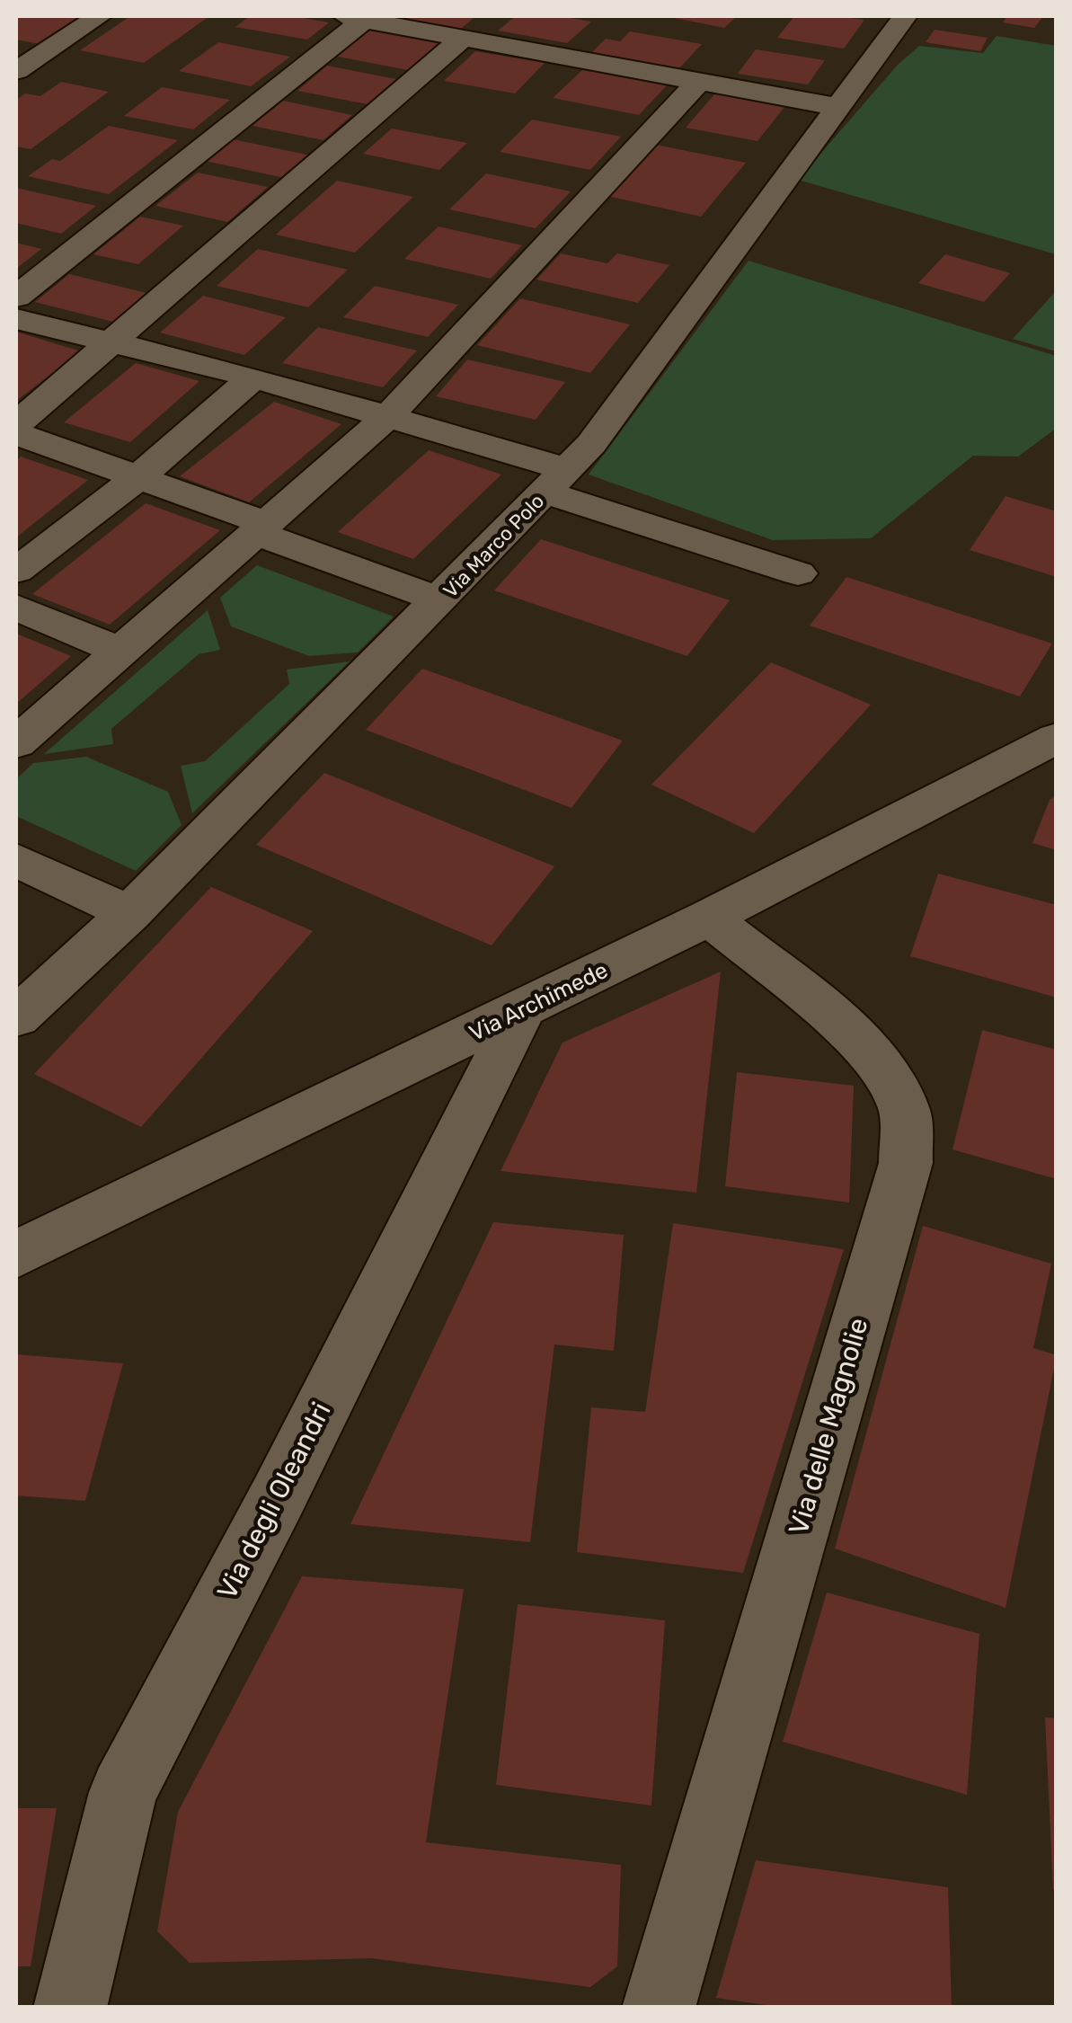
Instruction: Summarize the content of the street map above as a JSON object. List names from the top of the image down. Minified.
{"streets":{"street":["Via Marco Polo","Via Archimede","Via delle Magnolie","Via degli Oleandri"]},"crossings":[["Via Archimede","Via delle Magnolie"],["Via Archimede","Via degli Oleandri"]]}
